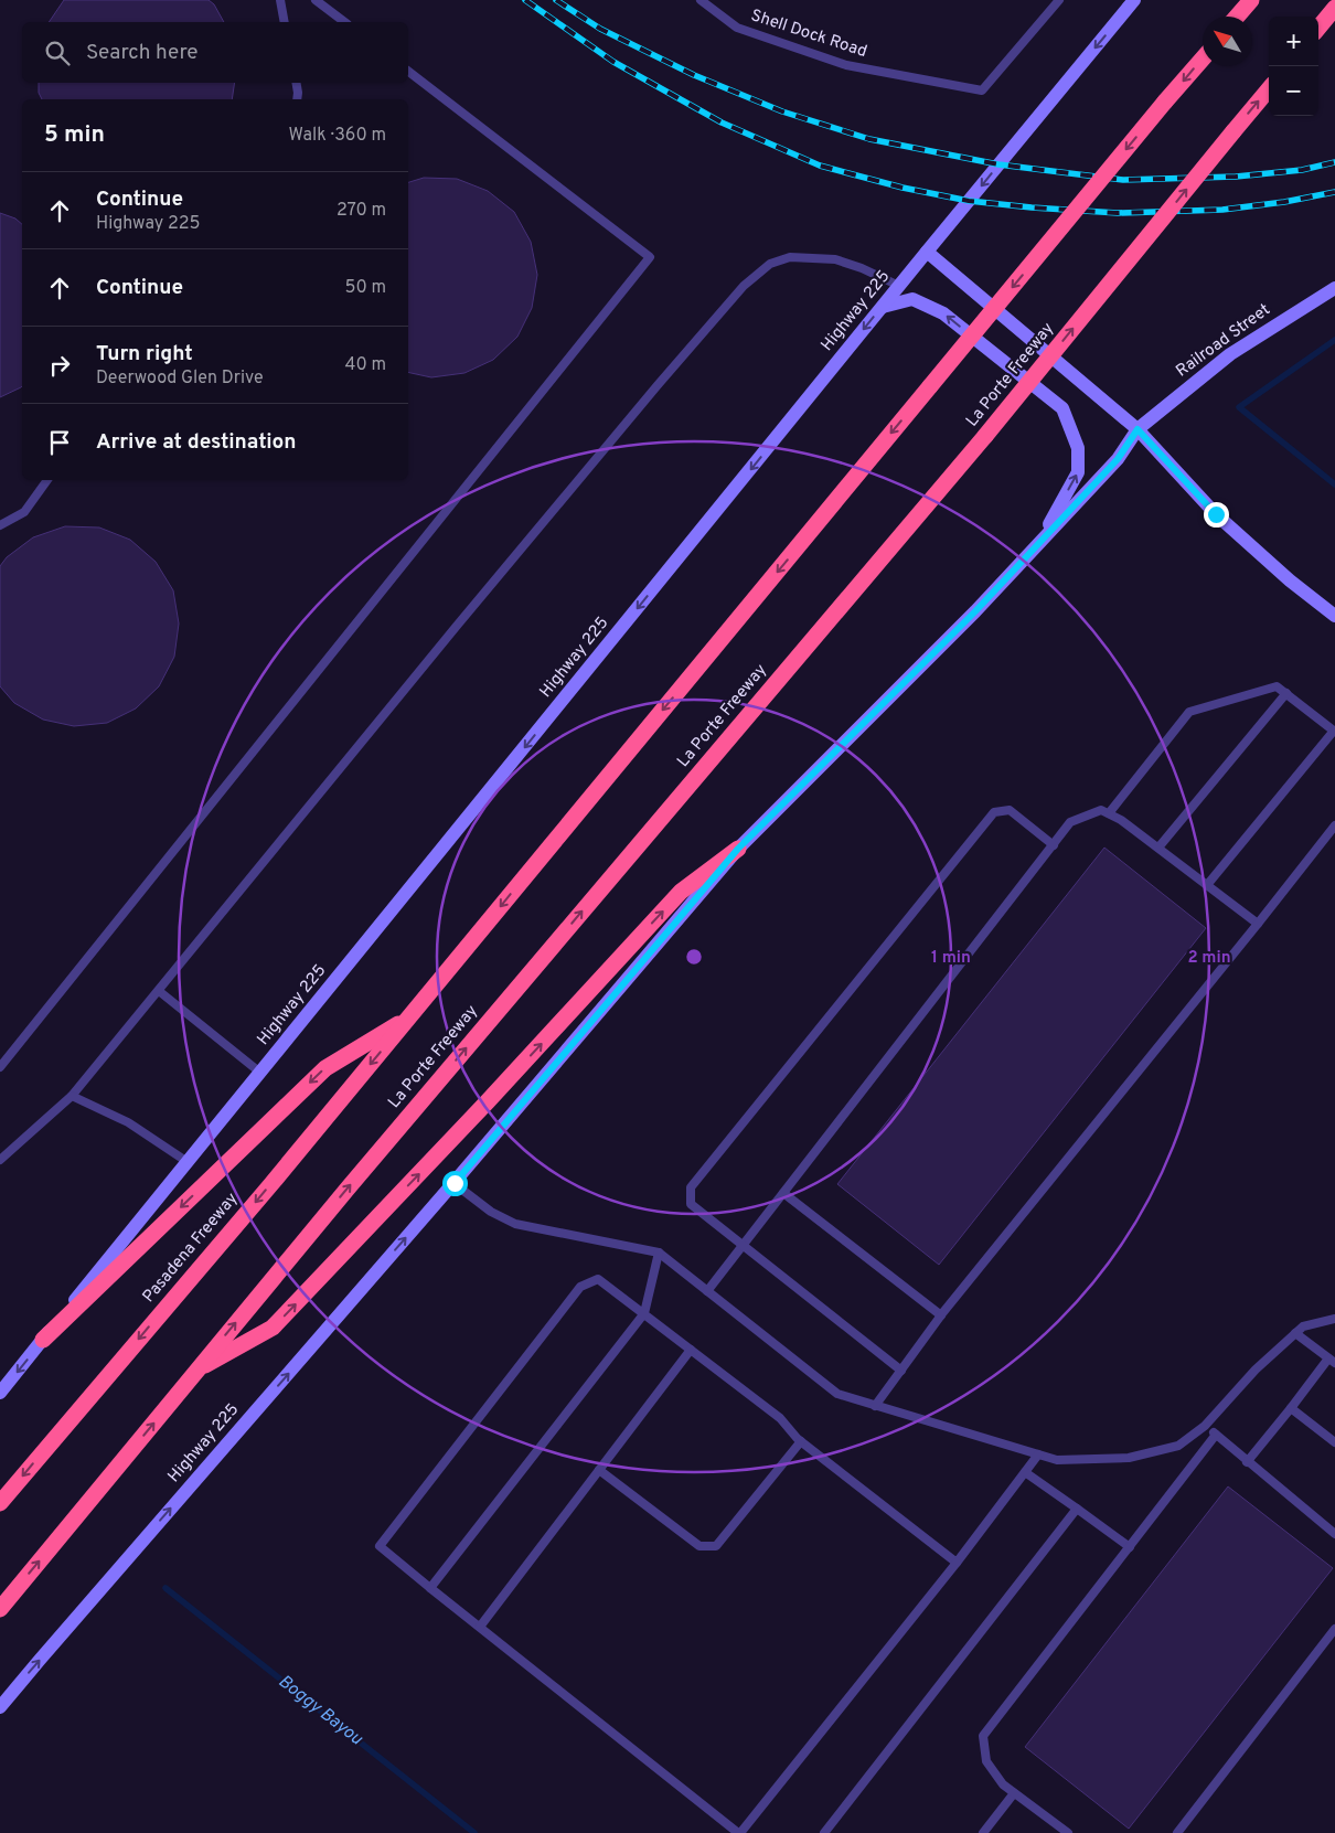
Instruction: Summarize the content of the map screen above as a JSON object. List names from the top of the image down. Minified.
{"streets":{"highway":["La Porte Freeway","Pasadena Freeway"],"main road":["Highway 225","Railroad Street"],"lane":["Shell Dock Road"]},"crossings":[["Highway 225","Railroad Street"]],"water":["Boggy Bayou"],"north":"top left","page":{"map_buttons":["+","−"],"search":"Search here","heading":["5 min","Walk · 360 m"],"list":[["Continue","Highway 225","270 m"],["Continue","50 m"],["Turn right","Deerwood Glen Drive","40 m"],"Arrive at destination"]},"rings":["1 min","2 min"]}
